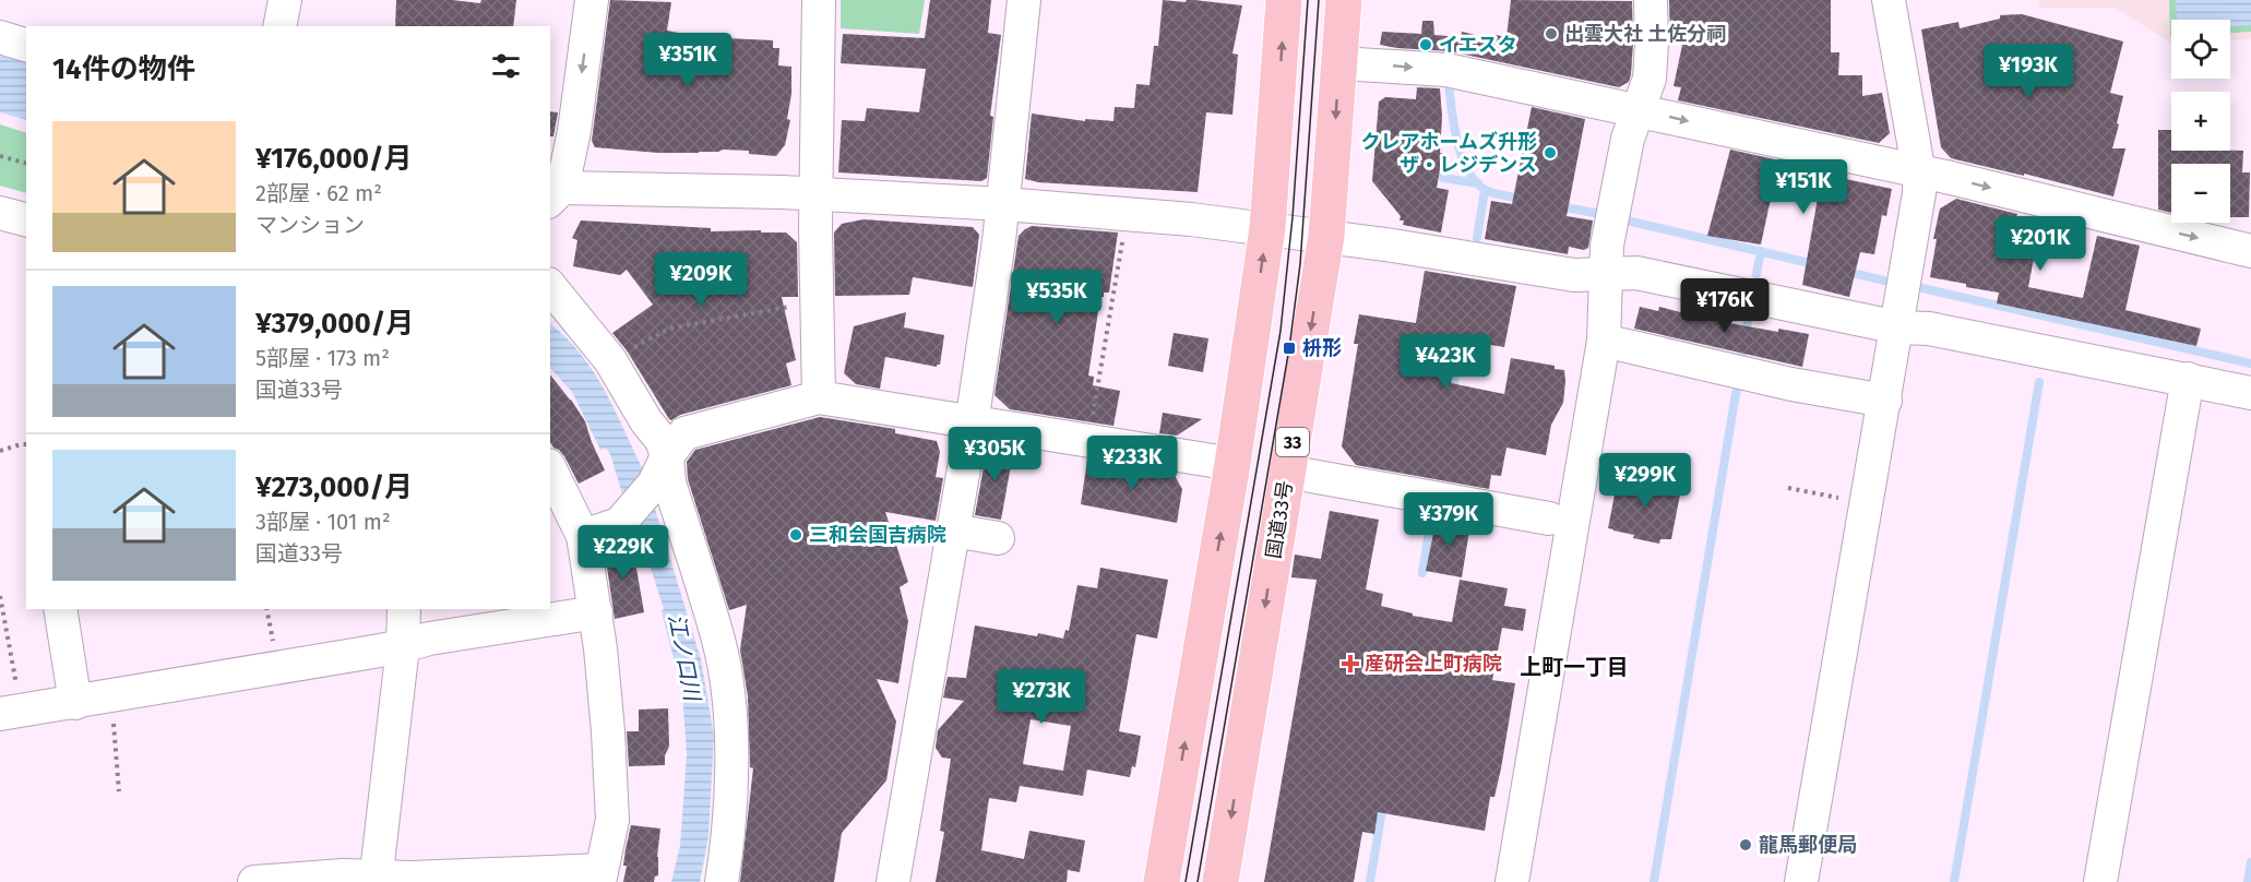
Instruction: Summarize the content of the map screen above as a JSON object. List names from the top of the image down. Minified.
{"streets":{"highway":["33","国道33号"]},"districts":["上町一丁目"],"water":["江ノ口川"],"places":{"other":["出雲大社 土佐分祠","イエスタ","クレアホームズ升形 ザ・レジデンス","三和会国吉病院","龍馬郵便局"],"transit":["枡形"],"health":["産研会上町病院"]},"page":{"map_buttons":["+","−"],"heading":"14件の物件","price":["¥351K","¥193K","¥151K","¥201K","¥209K","¥535K","¥176K","¥423K","¥305K","¥233K","¥299K","¥379K","¥229K","¥273K"],"list":[{"name":"¥176,000/月","note":"2部屋 · 62 m² · マンション"},{"name":"¥379,000/月","note":"5部屋 · 173 m² · 国道33号"},{"name":"¥273,000/月","note":"3部屋 · 101 m² · 国道33号"}]}}
